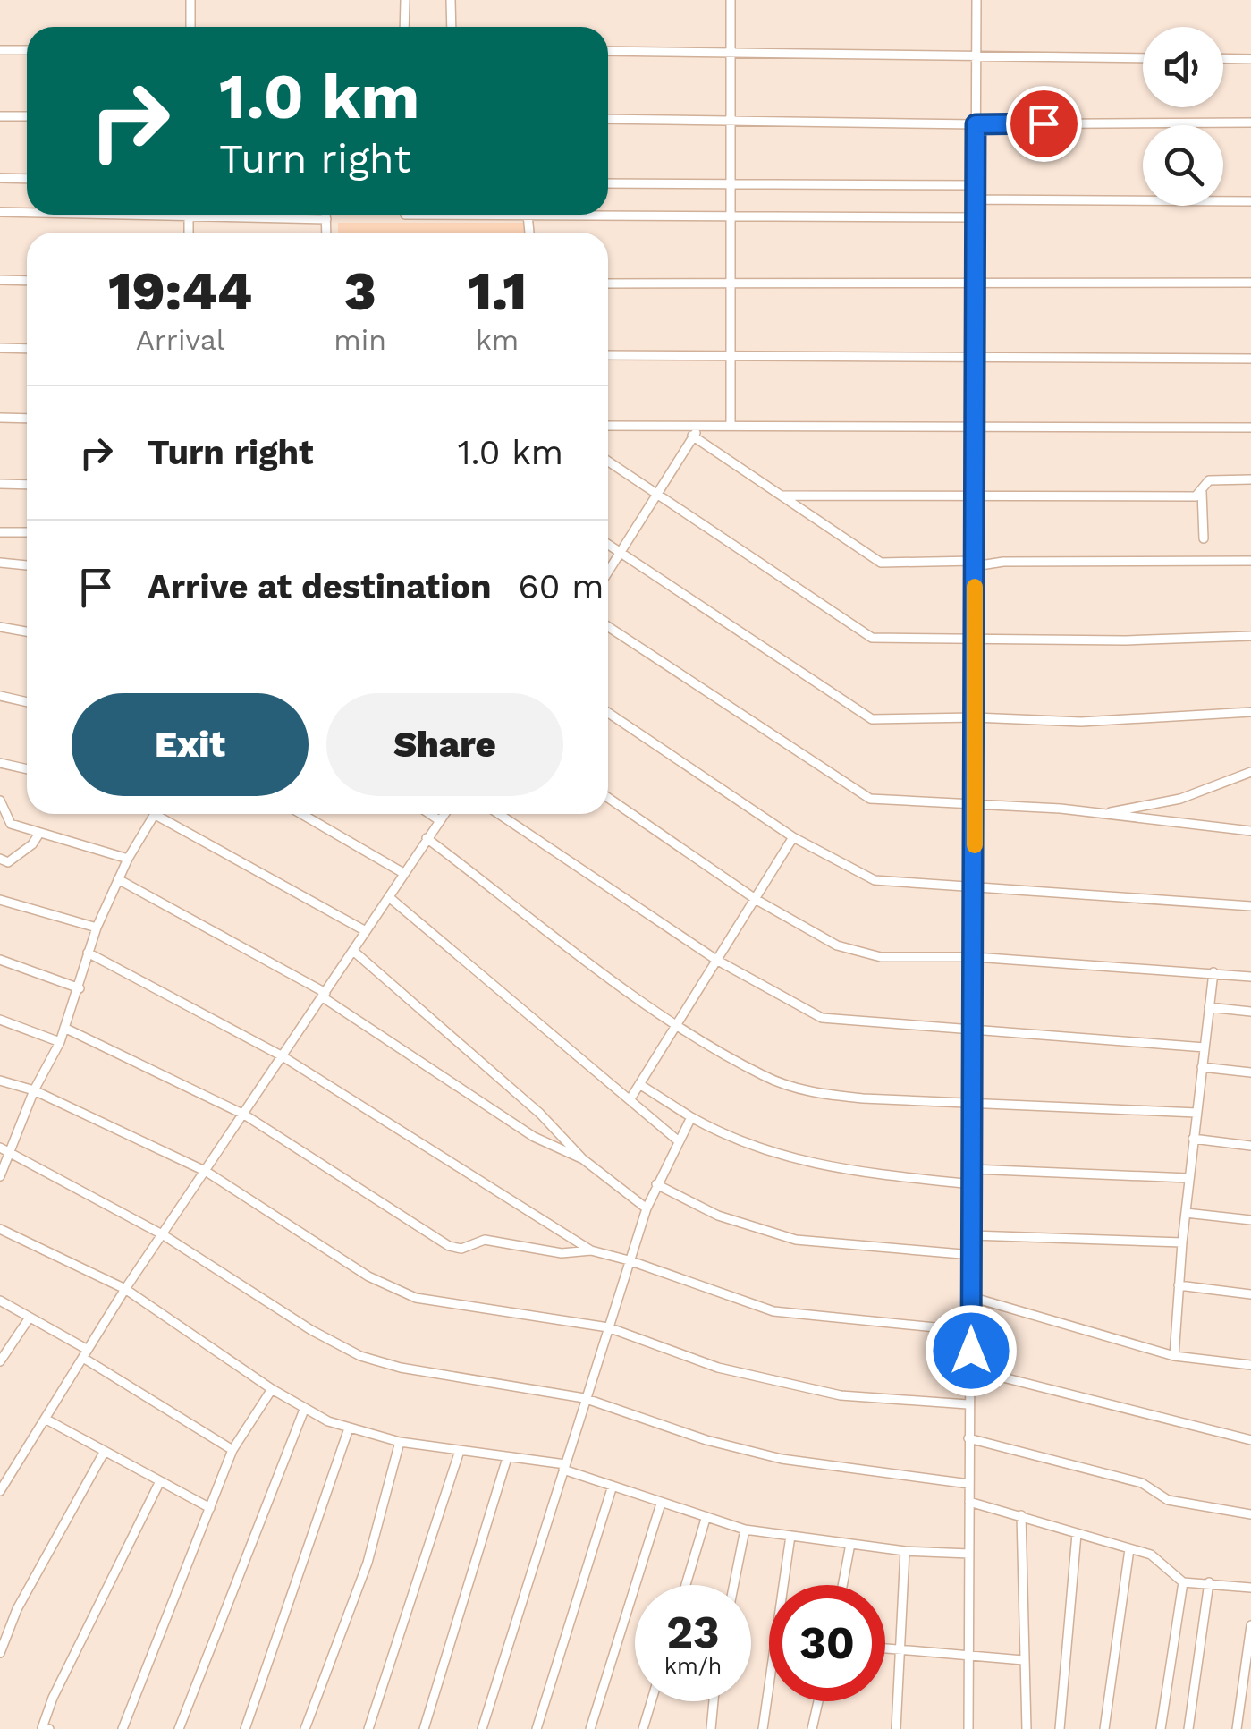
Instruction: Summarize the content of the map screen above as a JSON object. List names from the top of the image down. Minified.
{"page":{"turn":["1.0 km","Turn right"],"eta":["19:44","Arrival","3","min","1.1","km"],"list":[{"name":"Turn right","value":"1.0 km"},{"name":"Arrive at destination","value":"60 m"}],"buttons":["Exit","Share"],"speed":"23 km/h","limit":"30"}}
